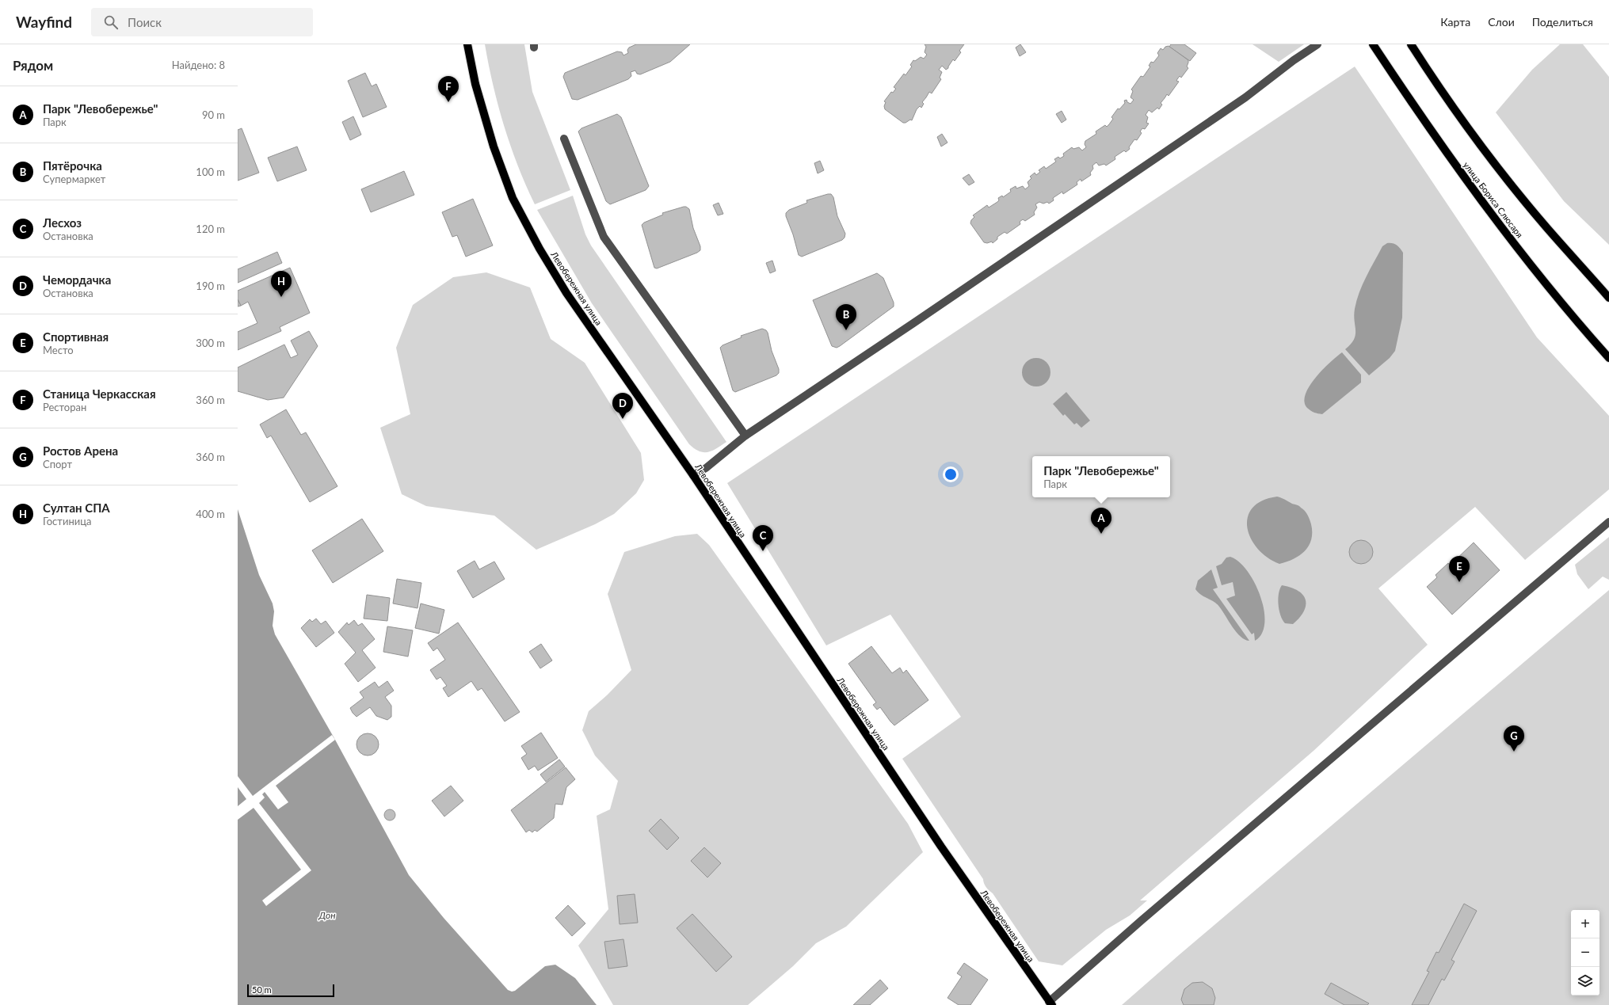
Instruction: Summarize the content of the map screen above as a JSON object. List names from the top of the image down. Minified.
{"streets":{"main road":["улица Бориса Слюсаря","Левобережная улица"]},"water":["Дон"],"scale_bar":"50 m","page":{"header":"Wayfind","search":"Поиск","nav":["Карта","Слои","Поделиться"],"heading":["Рядом","Найдено: 8"],"pins":["F","H","B","D","A","C","E","G"],"list":[{"mark":"A","name":"Парк \"Левобережье\"","note":"Парк","value":"90 m"},{"mark":"B","name":"Пятёрочка","note":"Супермаркет","value":"100 m"},{"mark":"C","name":"Лесхоз","note":"Остановка","value":"120 m"},{"mark":"D","name":"Чемордачка","note":"Остановка","value":"190 m"},{"mark":"E","name":"Спортивная","note":"Место","value":"300 m"},{"mark":"F","name":"Станица Черкасская","note":"Ресторан","value":"360 m"},{"mark":"G","name":"Ростов Арена","note":"Спорт","value":"360 m"},{"mark":"H","name":"Султан СПА","note":"Гостиница","value":"400 m"}],"popup":["Парк \"Левобережье\"","Парк"],"map_buttons":["+","−"],"scale":"50 m"}}
